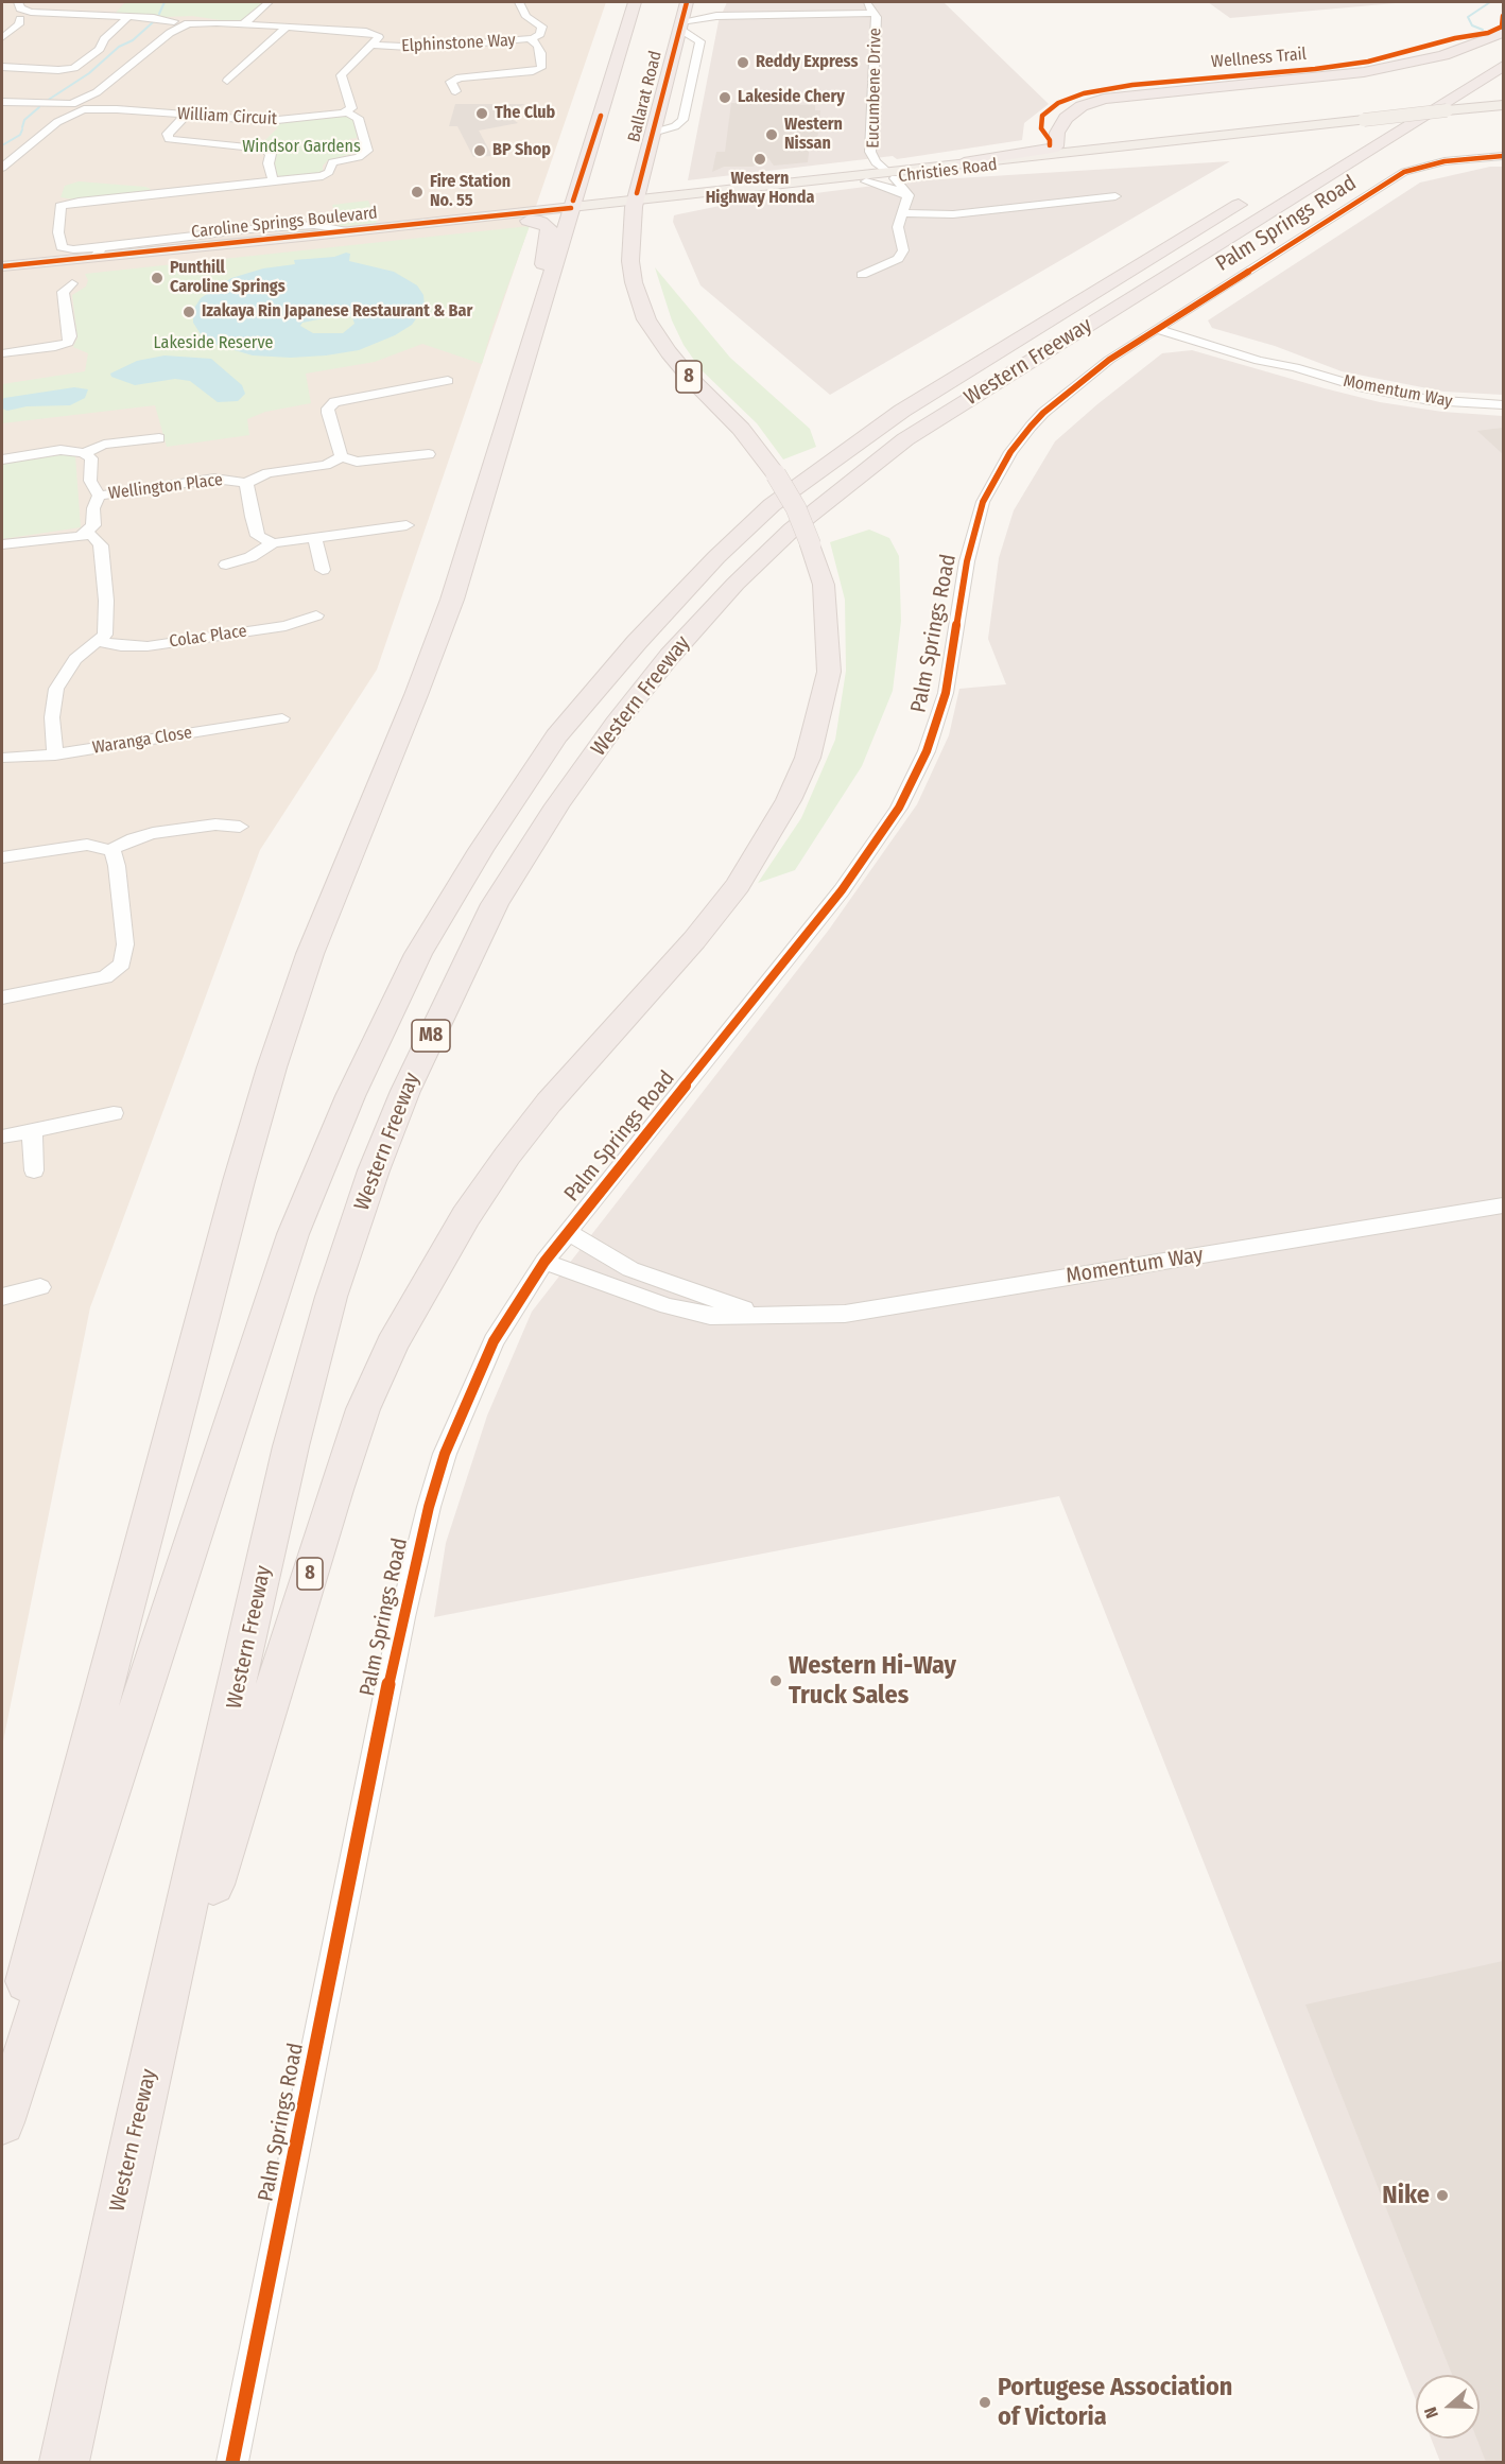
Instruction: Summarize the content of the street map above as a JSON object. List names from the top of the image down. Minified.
{"streets":{"highway":["Ballarat Road","Western Freeway","8","M8"],"main road":["Christies Road","Caroline Springs Boulevard"],"street":["Elphinstone Way","Eucumbene Drive","William Circuit","Palm Springs Road","Momentum Way","Wellington Place","Colac Place","Waranga Close"],"cycle path":["Wellness Trail"]},"crossings":[["Eucumbene Drive","Christies Road"],["Ballarat Road","Christies Road"],["Ballarat Road","Caroline Springs Boulevard"],["Ballarat Road","8"],["Christies Road","Caroline Springs Boulevard"],["Christies Road","8"],["Caroline Springs Boulevard","8"],["Palm Springs Road","Momentum Way"]],"parks":["Windsor Gardens","Lakeside Reserve"],"places":["Reddy Express","Lakeside Chery","The Club","Western Nissan","BP Shop","Western Highway Honda","Fire Station No. 55","Punthill Caroline Springs","Izakaya Rin Japanese Restaurant & Bar","Western Hi-Way Truck Sales","Nike","Portugese Association of Victoria"],"north":"left"}
